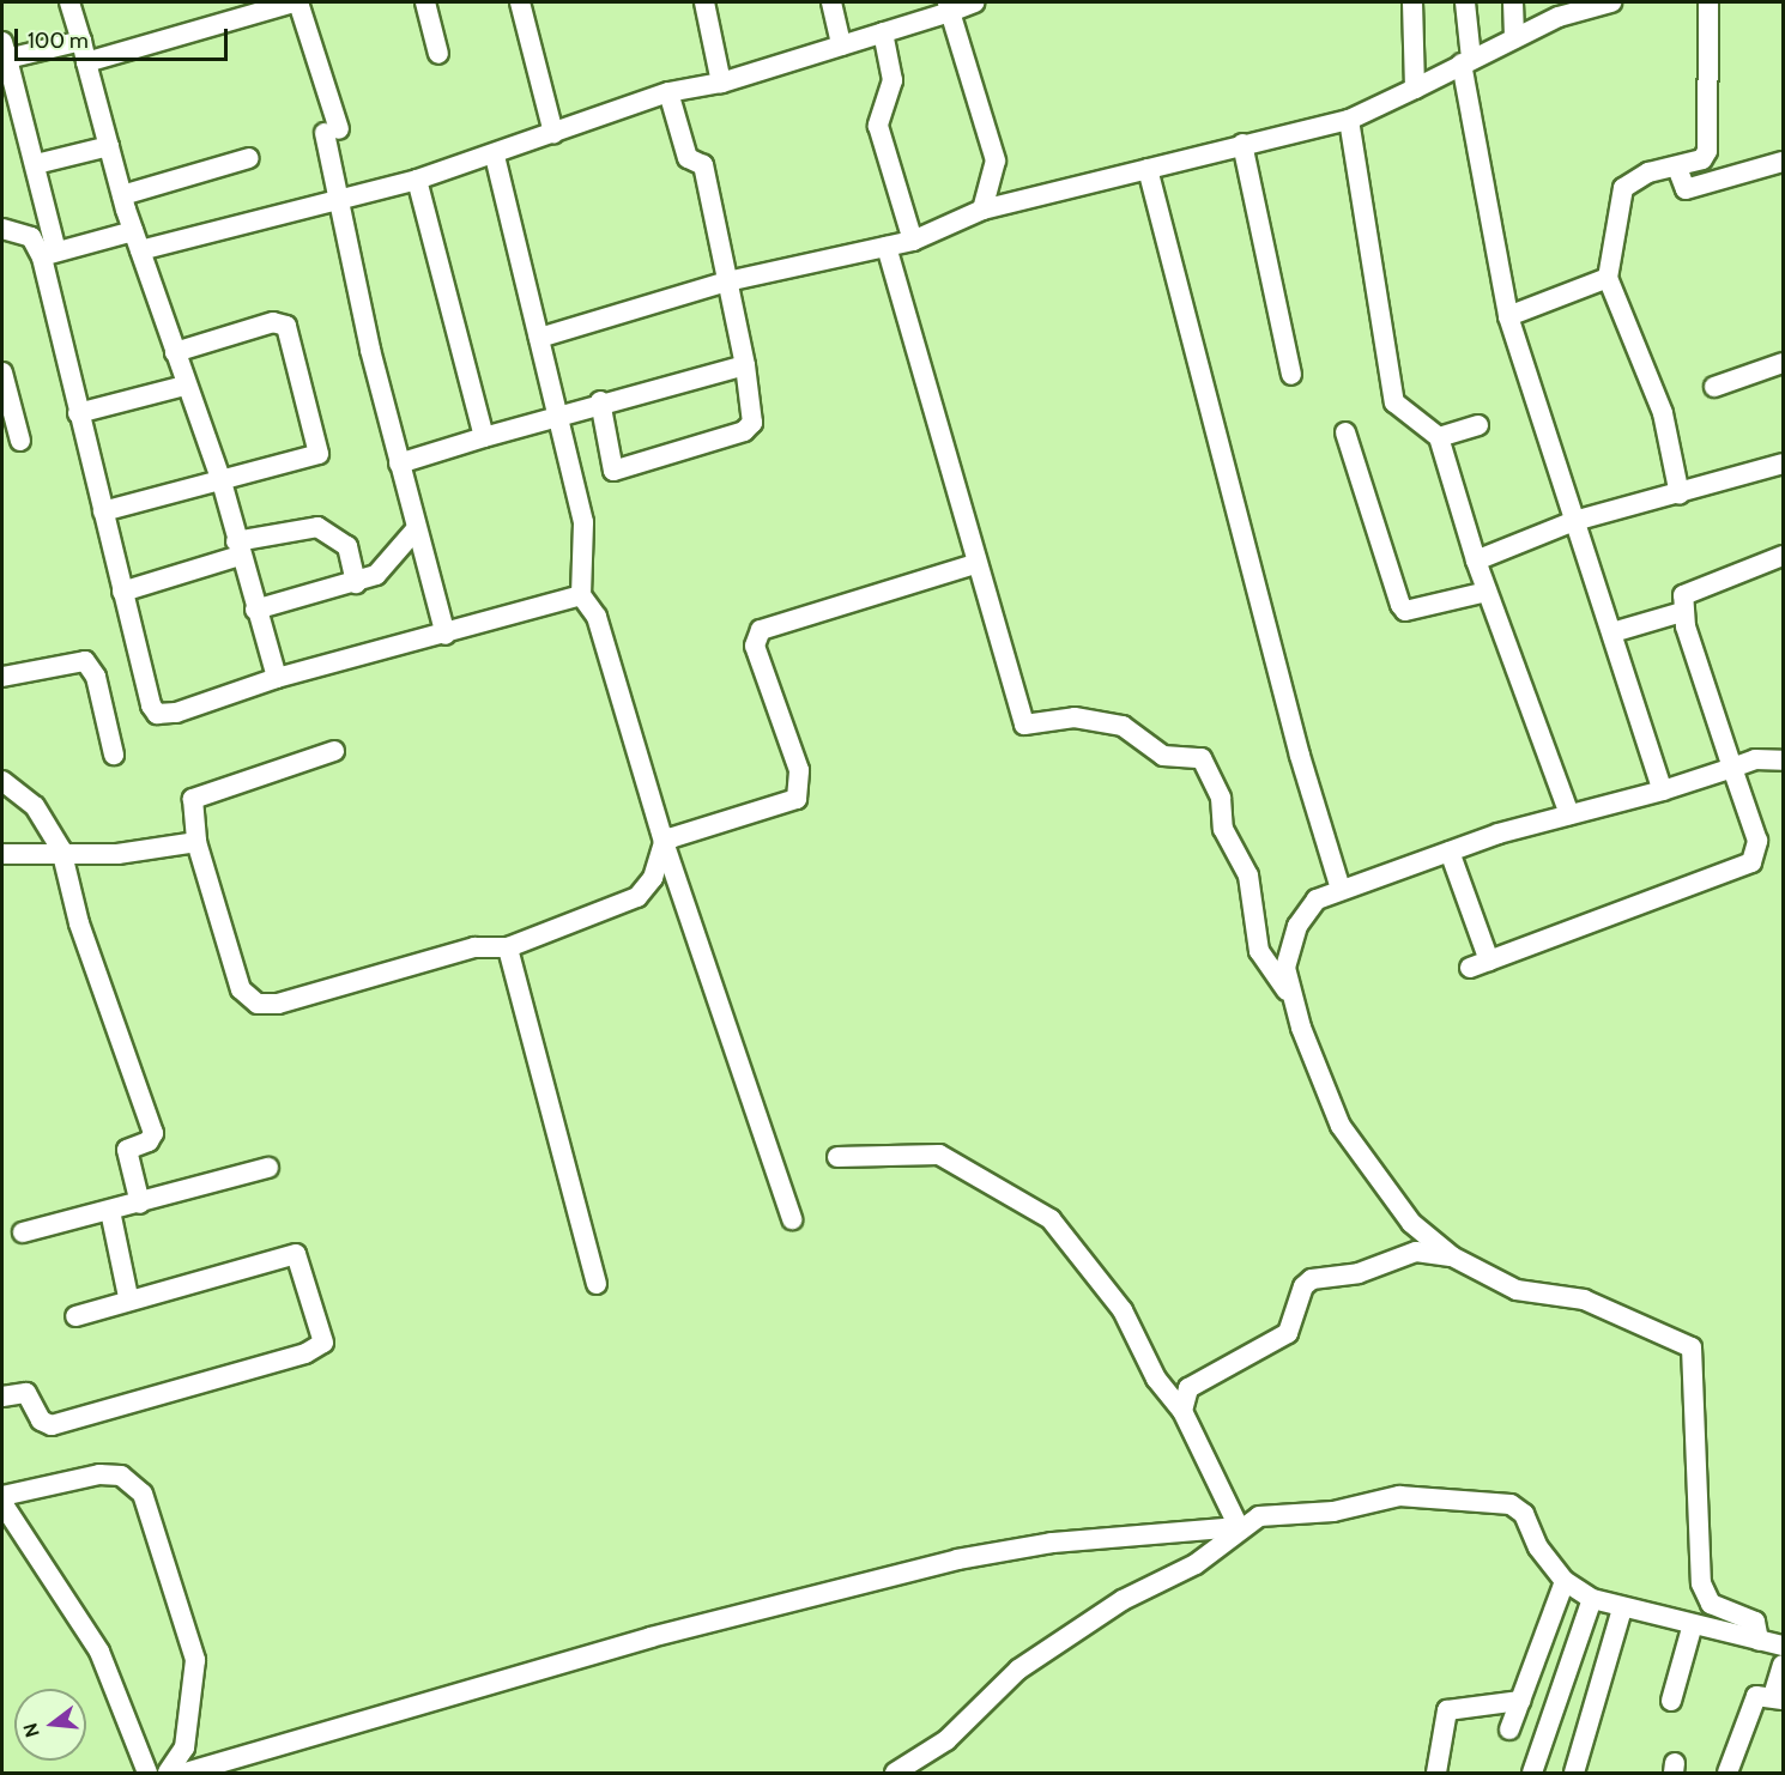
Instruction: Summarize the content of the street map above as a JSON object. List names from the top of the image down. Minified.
{"scale_bar":"100 m","north":"left"}
